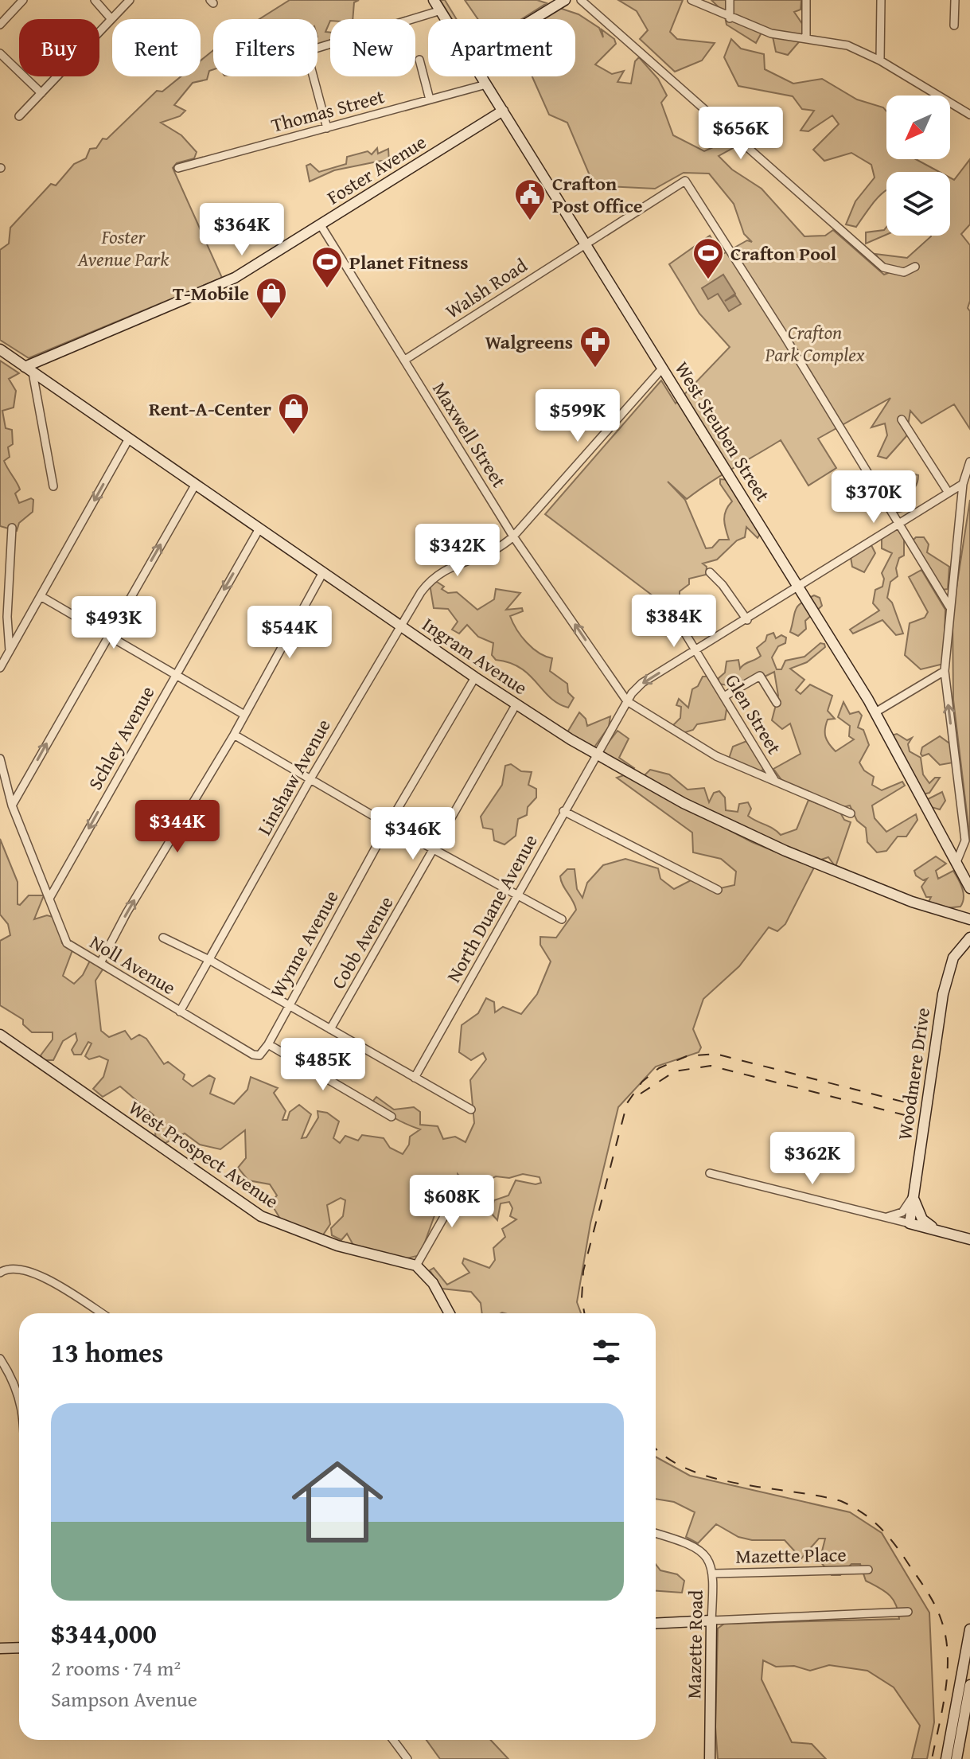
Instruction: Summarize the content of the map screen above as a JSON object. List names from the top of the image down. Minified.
{"streets":{"street":["Thomas Street","Foster Avenue","Walsh Road","West Steuben Street","Maxwell Street","Ingram Avenue","Glen Street","Schley Avenue","Linshaw Avenue","North Duane Avenue","Cobb Avenue","Wynne Avenue","Noll Avenue","Woodmere Drive","West Prospect Avenue","Mazette Place","Mazette Road"]},"crossings":[["Thomas Street","West Steuben Street"],["Foster Avenue","West Steuben Street"],["Foster Avenue","Maxwell Street"],["Foster Avenue","Ingram Avenue"],["Walsh Road","West Steuben Street"],["Walsh Road","Maxwell Street"],["Walsh Road","North Duane Avenue"],["West Steuben Street","Linshaw Avenue"],["West Steuben Street","North Duane Avenue"],["Maxwell Street","Glen Street"],["Maxwell Street","Linshaw Avenue"],["Maxwell Street","North Duane Avenue"],["Ingram Avenue","Schley Avenue"],["Ingram Avenue","Linshaw Avenue"],["Ingram Avenue","North Duane Avenue"],["Ingram Avenue","Cobb Avenue"],["Ingram Avenue","Wynne Avenue"],["Glen Street","North Duane Avenue"],["Schley Avenue","Noll Avenue"],["Linshaw Avenue","Noll Avenue"],["Wynne Avenue","Noll Avenue"],["Mazette Place","Mazette Road"]],"one_way":["Schley Avenue"],"parks":["Foster Avenue Park","Crafton Park Complex"],"places":{"public building":["Crafton Post Office"],"sports":["Crafton Pool","Planet Fitness"],"shop":["T-Mobile","Rent-A-Center"],"pharmacy":["Walgreens"]},"north":"bottom left","page":{"chip":["Buy","Rent","Filters","New","Apartment"],"price":["$656K","$364K","$599K","$370K","$342K","$384K","$493K","$544K","$344K","$346K","$485K","$362K","$608K"],"heading":"13 homes","list":[{"name":"$344,000","note":"2 rooms · 74 m² · Sampson Avenue"}]}}
